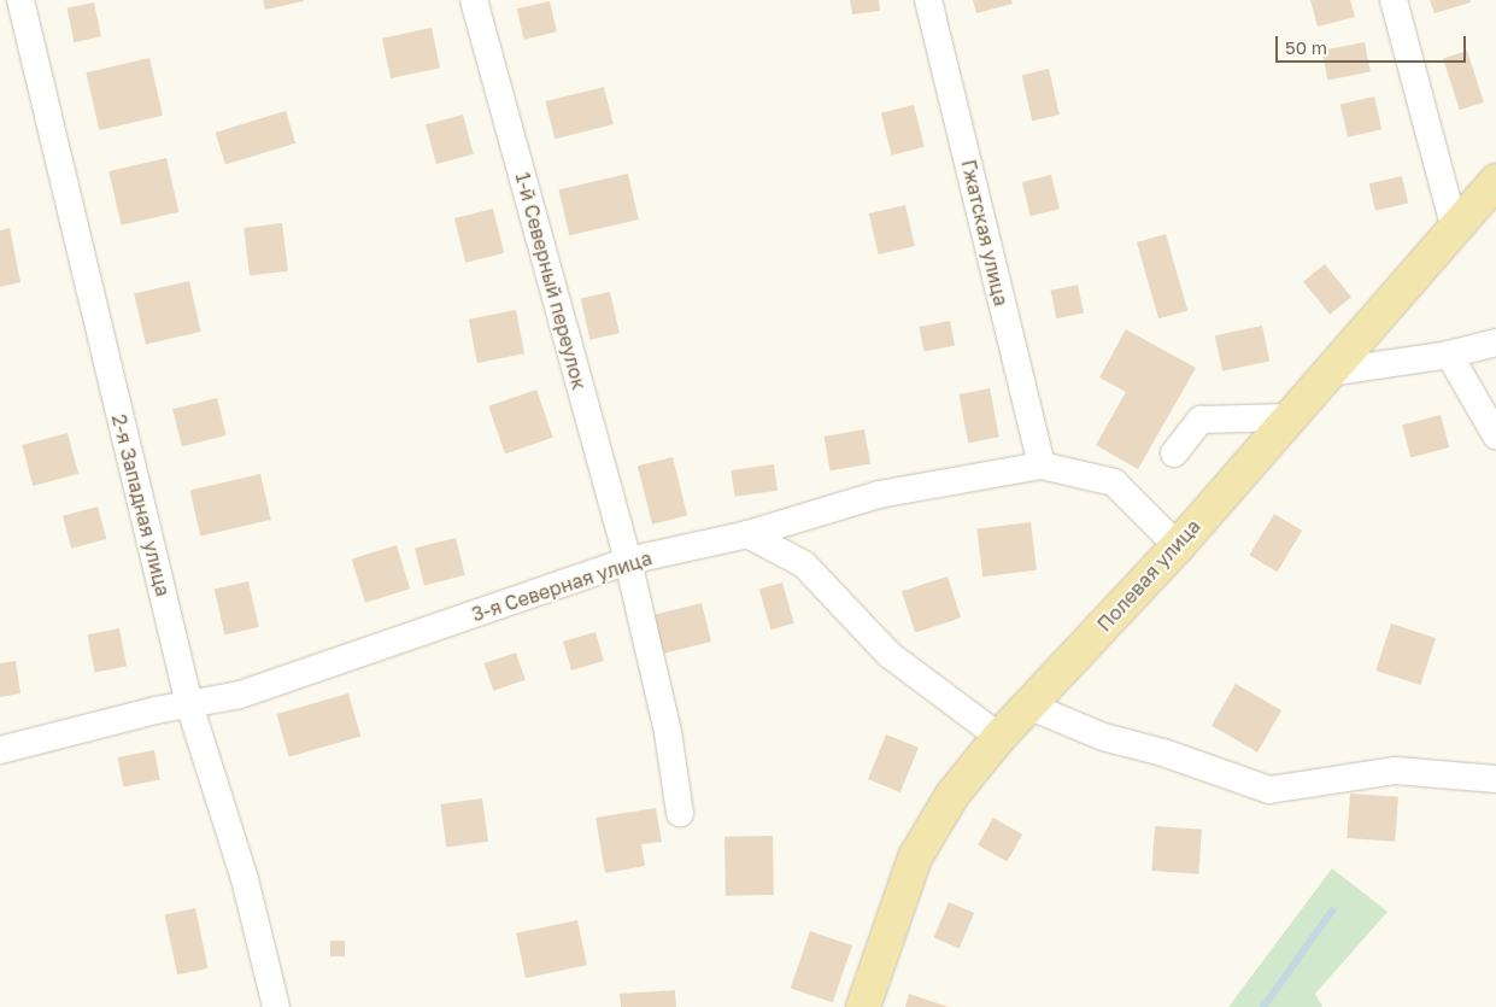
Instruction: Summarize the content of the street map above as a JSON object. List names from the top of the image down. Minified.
{"streets":{"main road":["Полевая улица"],"street":["Гжатская улица","1-й Северный переулок","2-я Западная улица","3-я Северная улица"]},"crossings":[["Гжатская улица","3-я Северная улица"],["1-й Северный переулок","3-я Северная улица"],["2-я Западная улица","3-я Северная улица"],["Полевая улица","3-я Северная улица"]],"scale_bar":"50 m"}
